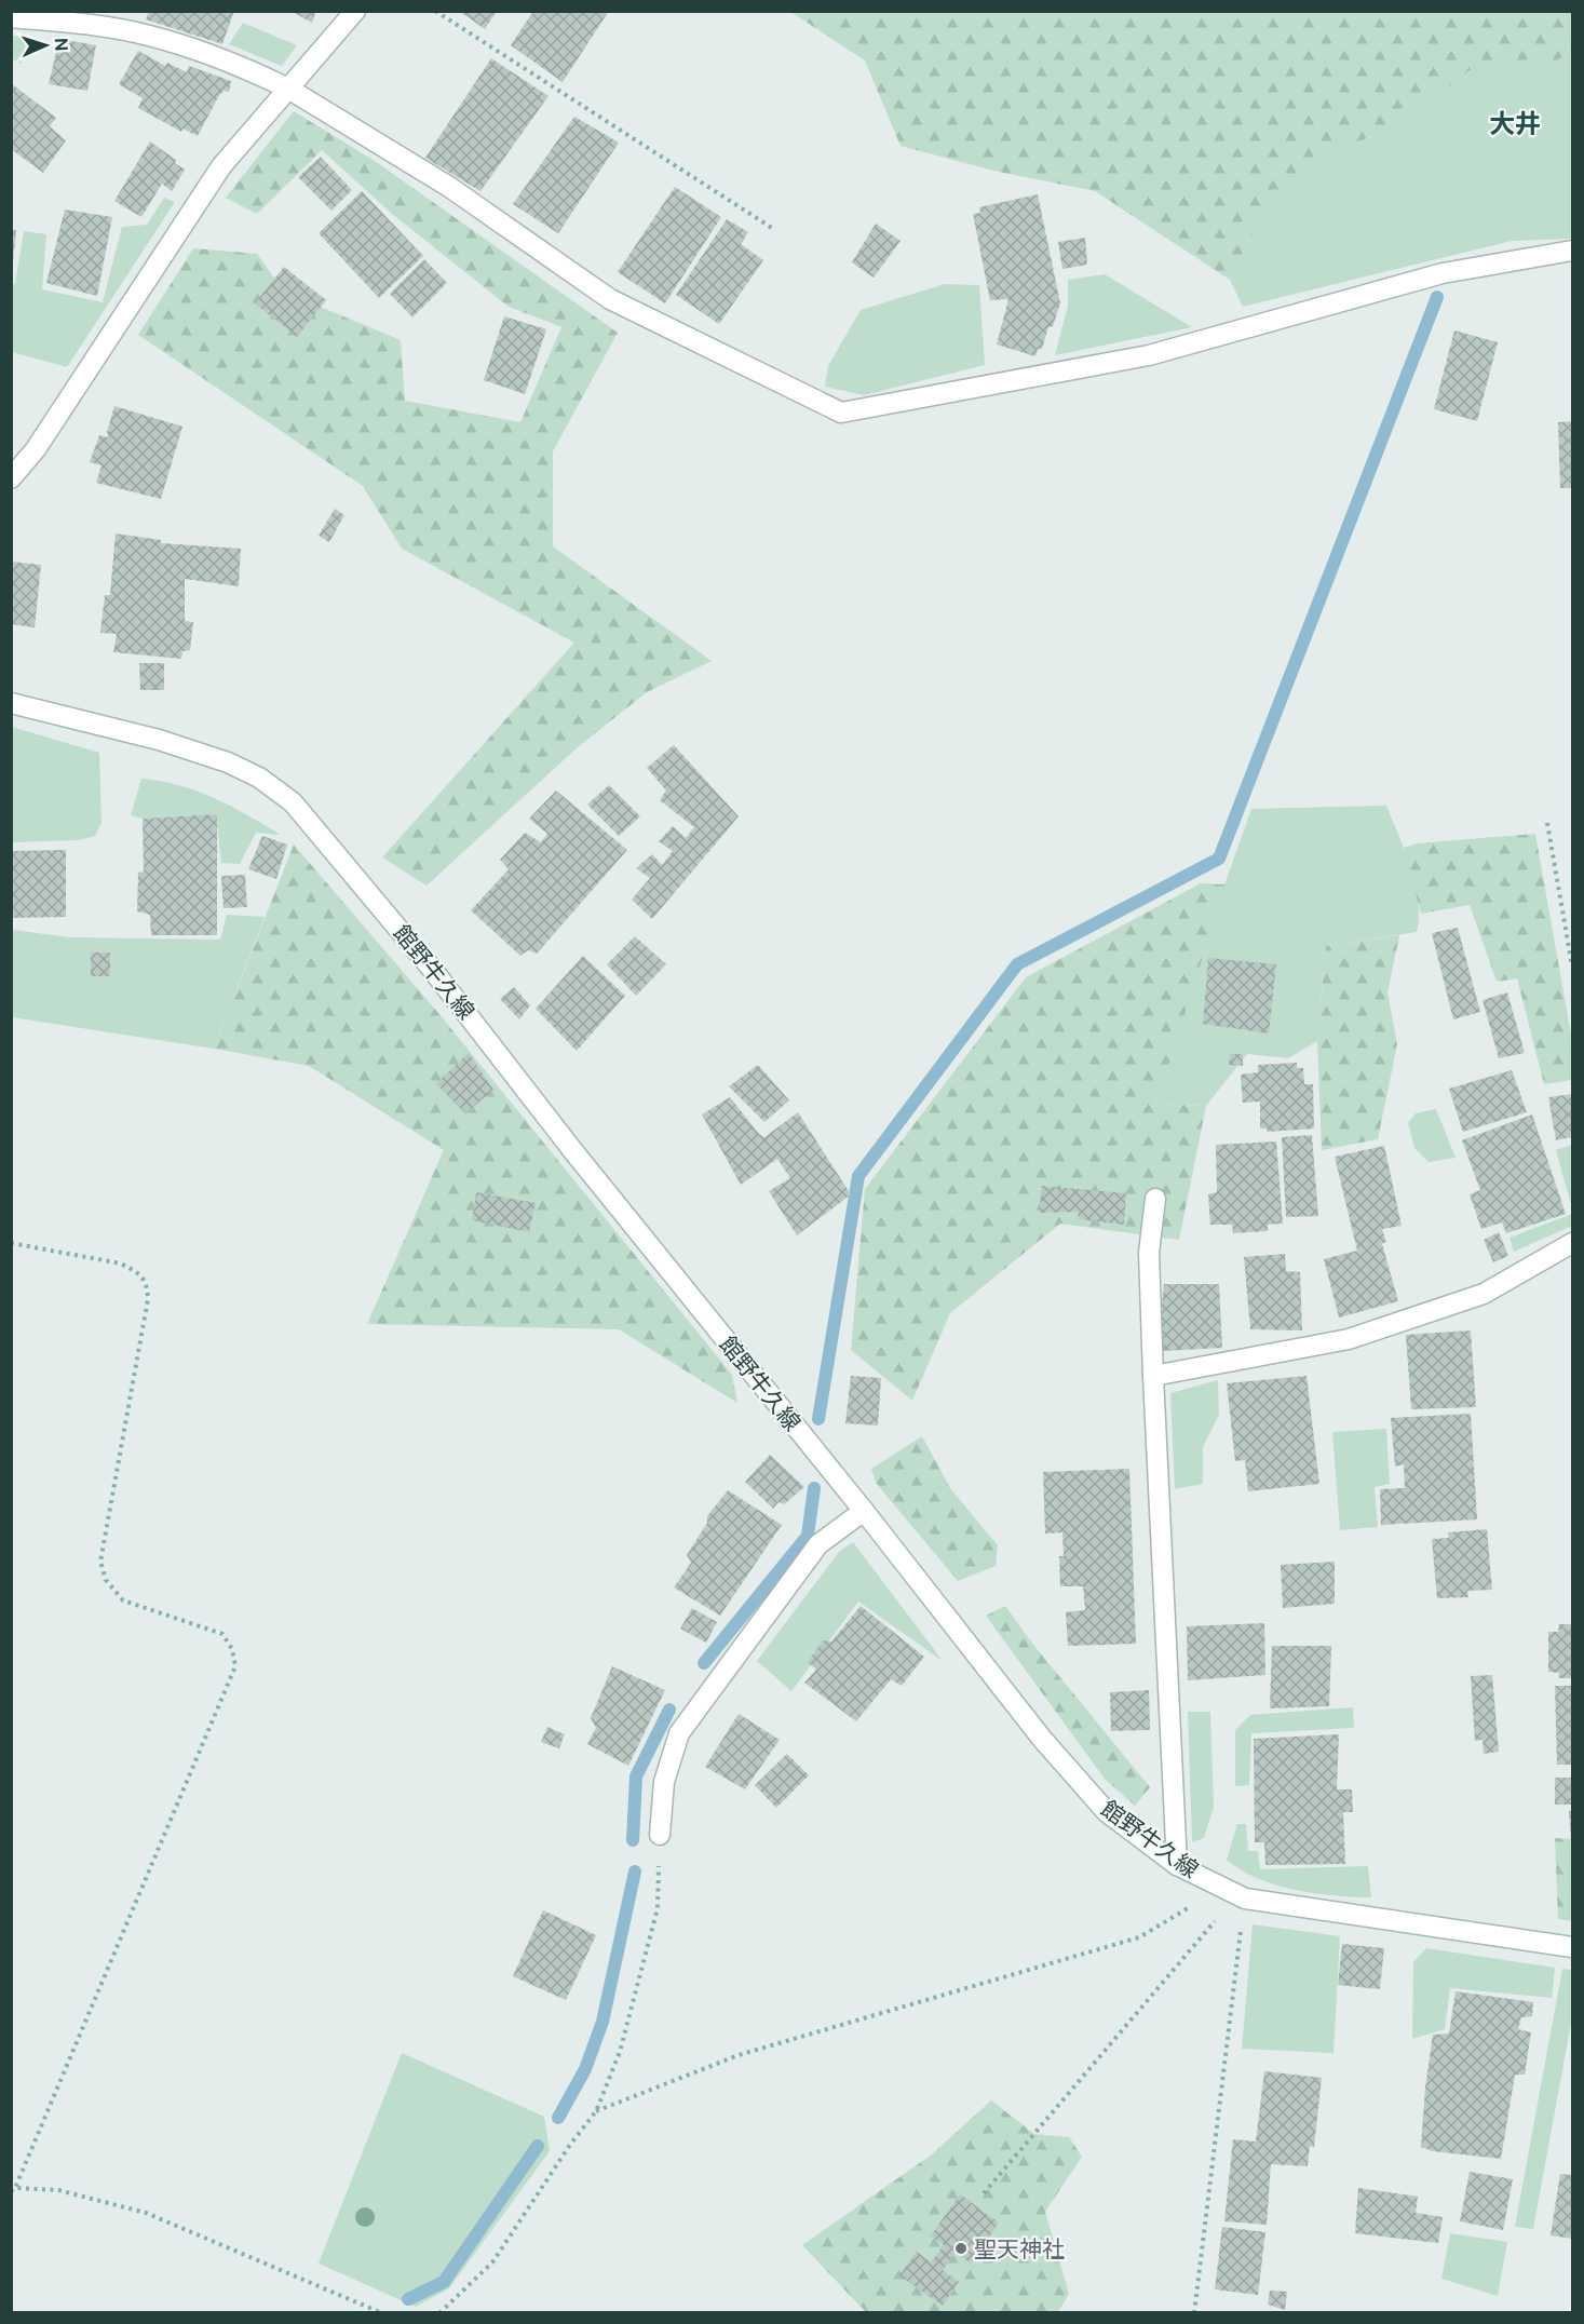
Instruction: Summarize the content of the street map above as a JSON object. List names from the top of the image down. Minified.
{"streets":{"street":["館野牛久線"]},"districts":["大井"],"places":["聖天神社"],"north":"right"}
